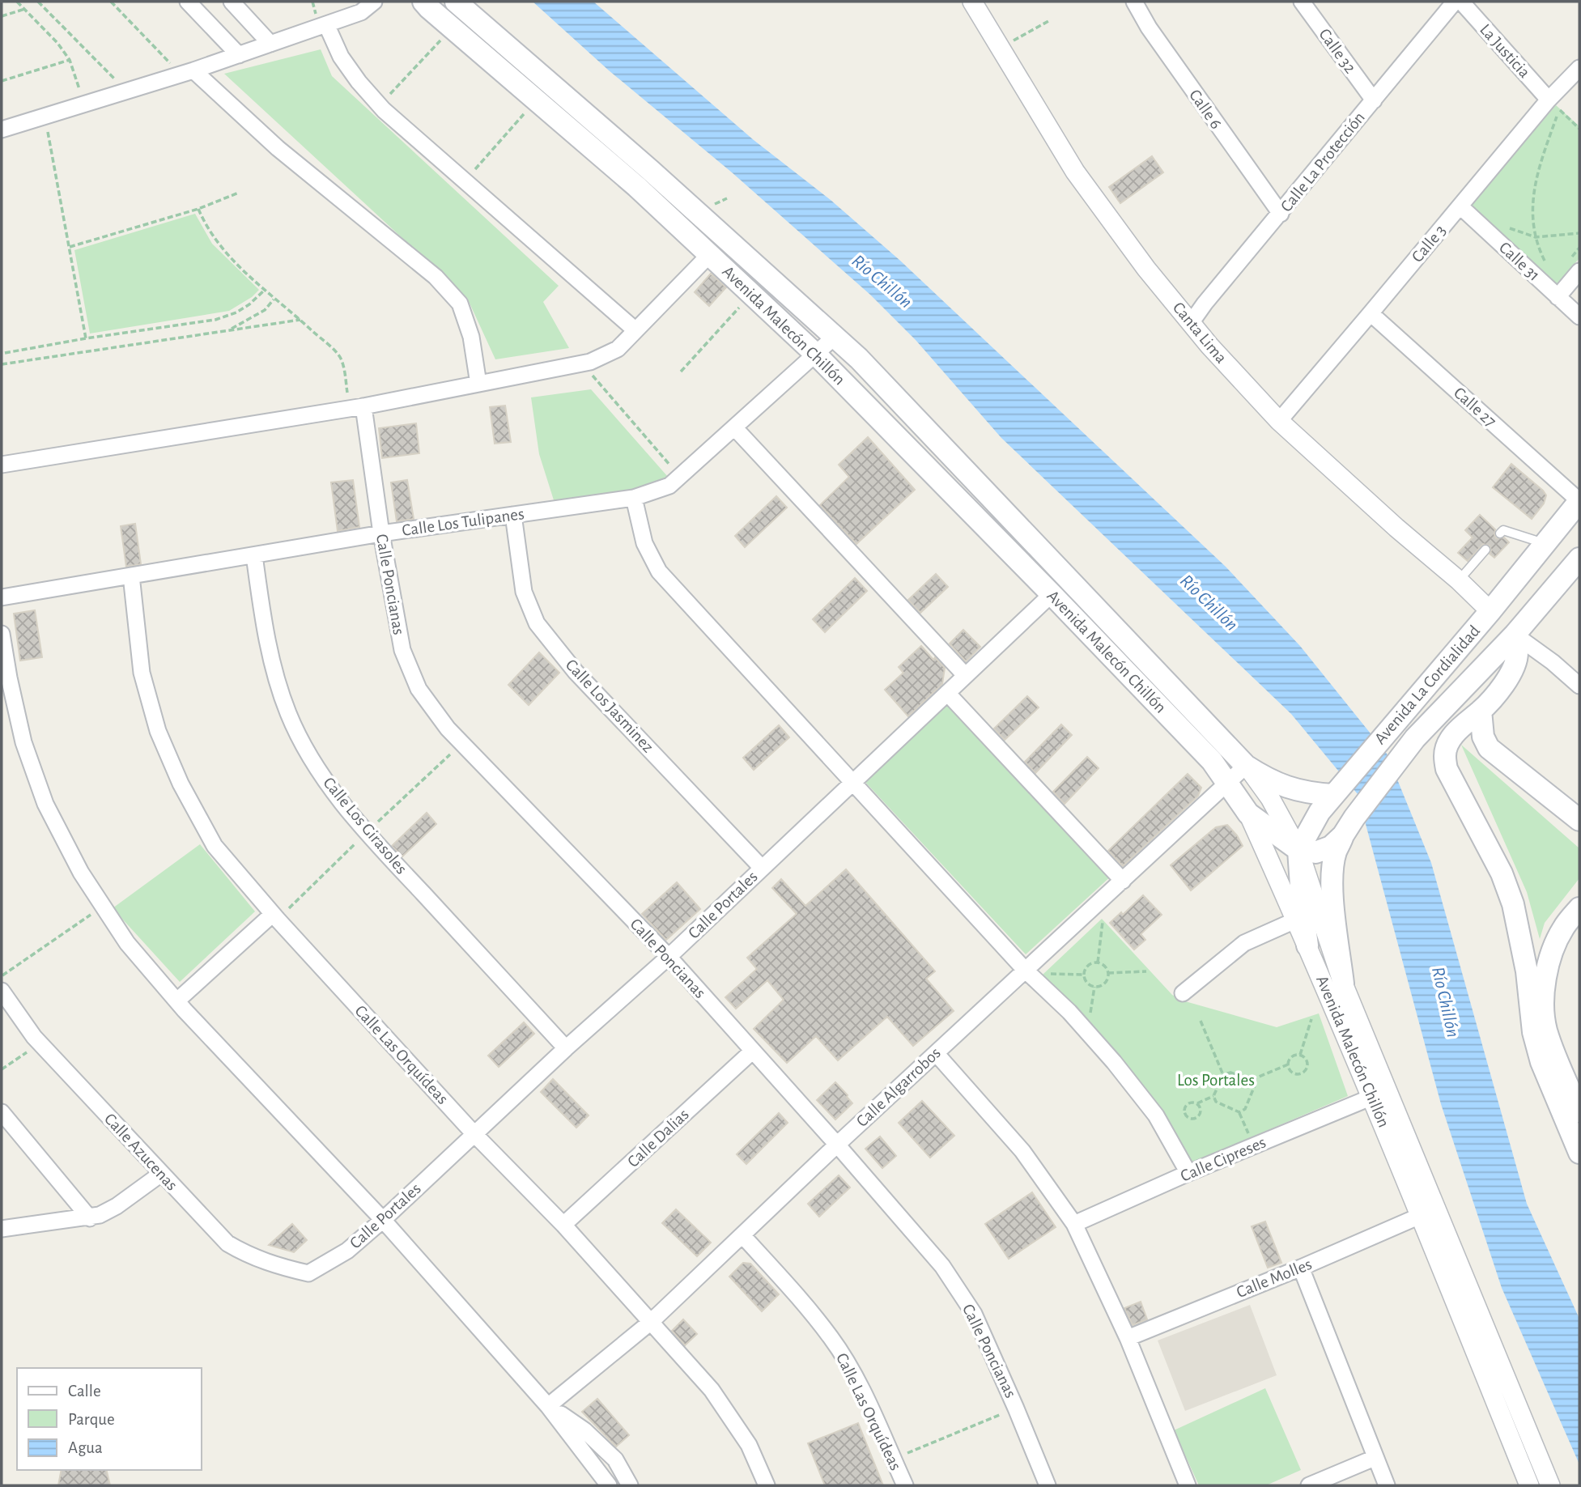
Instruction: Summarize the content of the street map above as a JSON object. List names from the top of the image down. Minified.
{"streets":{"main road":["Avenida Malecón Chillón","Avenida La Cordialidad"],"street":["Calle 32","La Justicia","Calle 6","Calle La Protección","Calle 3","Calle 31","Canta Lima","Calle 27","Calle Los Tulipanes","Calle Poncianas","Calle Los Jasminez","Calle Los Girasoles","Calle Portales","Calle Las Orquídeas","Calle Algarrobos","Calle Dalias","Calle Azucenas","Calle Cipreses","Calle Molles"]},"crossings":[["Calle 32","Calle La Protección"],["La Justicia","Calle 3"],["Calle 6","Calle La Protección"],["Calle La Protección","Canta Lima"],["Calle 3","Calle 31"],["Calle 3","Canta Lima"],["Calle 3","Calle 27"],["Avenida Malecón Chillón","Calle Los Tulipanes"],["Avenida Malecón Chillón","Avenida La Cordialidad"],["Avenida Malecón Chillón","Calle Portales"],["Avenida Malecón Chillón","Calle Algarrobos"],["Avenida Malecón Chillón","Calle Cipreses"],["Avenida Malecón Chillón","Calle Molles"],["Canta Lima","Avenida La Cordialidad"],["Calle 27","Avenida La Cordialidad"],["Calle Los Tulipanes","Calle Poncianas"],["Calle Los Tulipanes","Calle Los Jasminez"],["Calle Los Tulipanes","Calle Los Girasoles"],["Calle Los Tulipanes","Calle Las Orquídeas"],["Calle Poncianas","Calle Portales"],["Calle Poncianas","Calle Algarrobos"],["Calle Poncianas","Calle Dalias"],["Calle Los Jasminez","Calle Portales"],["Calle Los Girasoles","Calle Portales"],["Calle Portales","Calle Las Orquídeas"],["Calle Portales","Calle Azucenas"],["Calle Las Orquídeas","Calle Algarrobos"],["Calle Las Orquídeas","Calle Dalias"]],"water":["Río Chillón"],"parks":["Los Portales"],"legend":["Calle","Parque","Agua"]}
